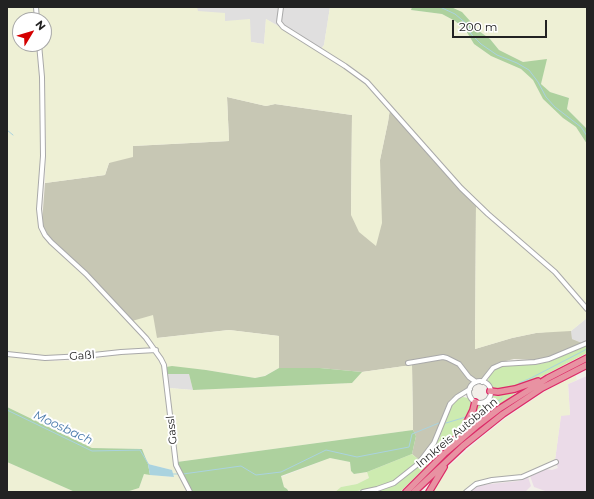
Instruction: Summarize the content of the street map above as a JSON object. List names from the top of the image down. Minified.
{"streets":{"highway":["Innkreis Autobahn"],"street":["Gaßl","Gassl"]},"crossings":[["Gaßl","Gassl"]],"water":["Moosbach"],"scale_bar":"200 m","north":"top right"}
